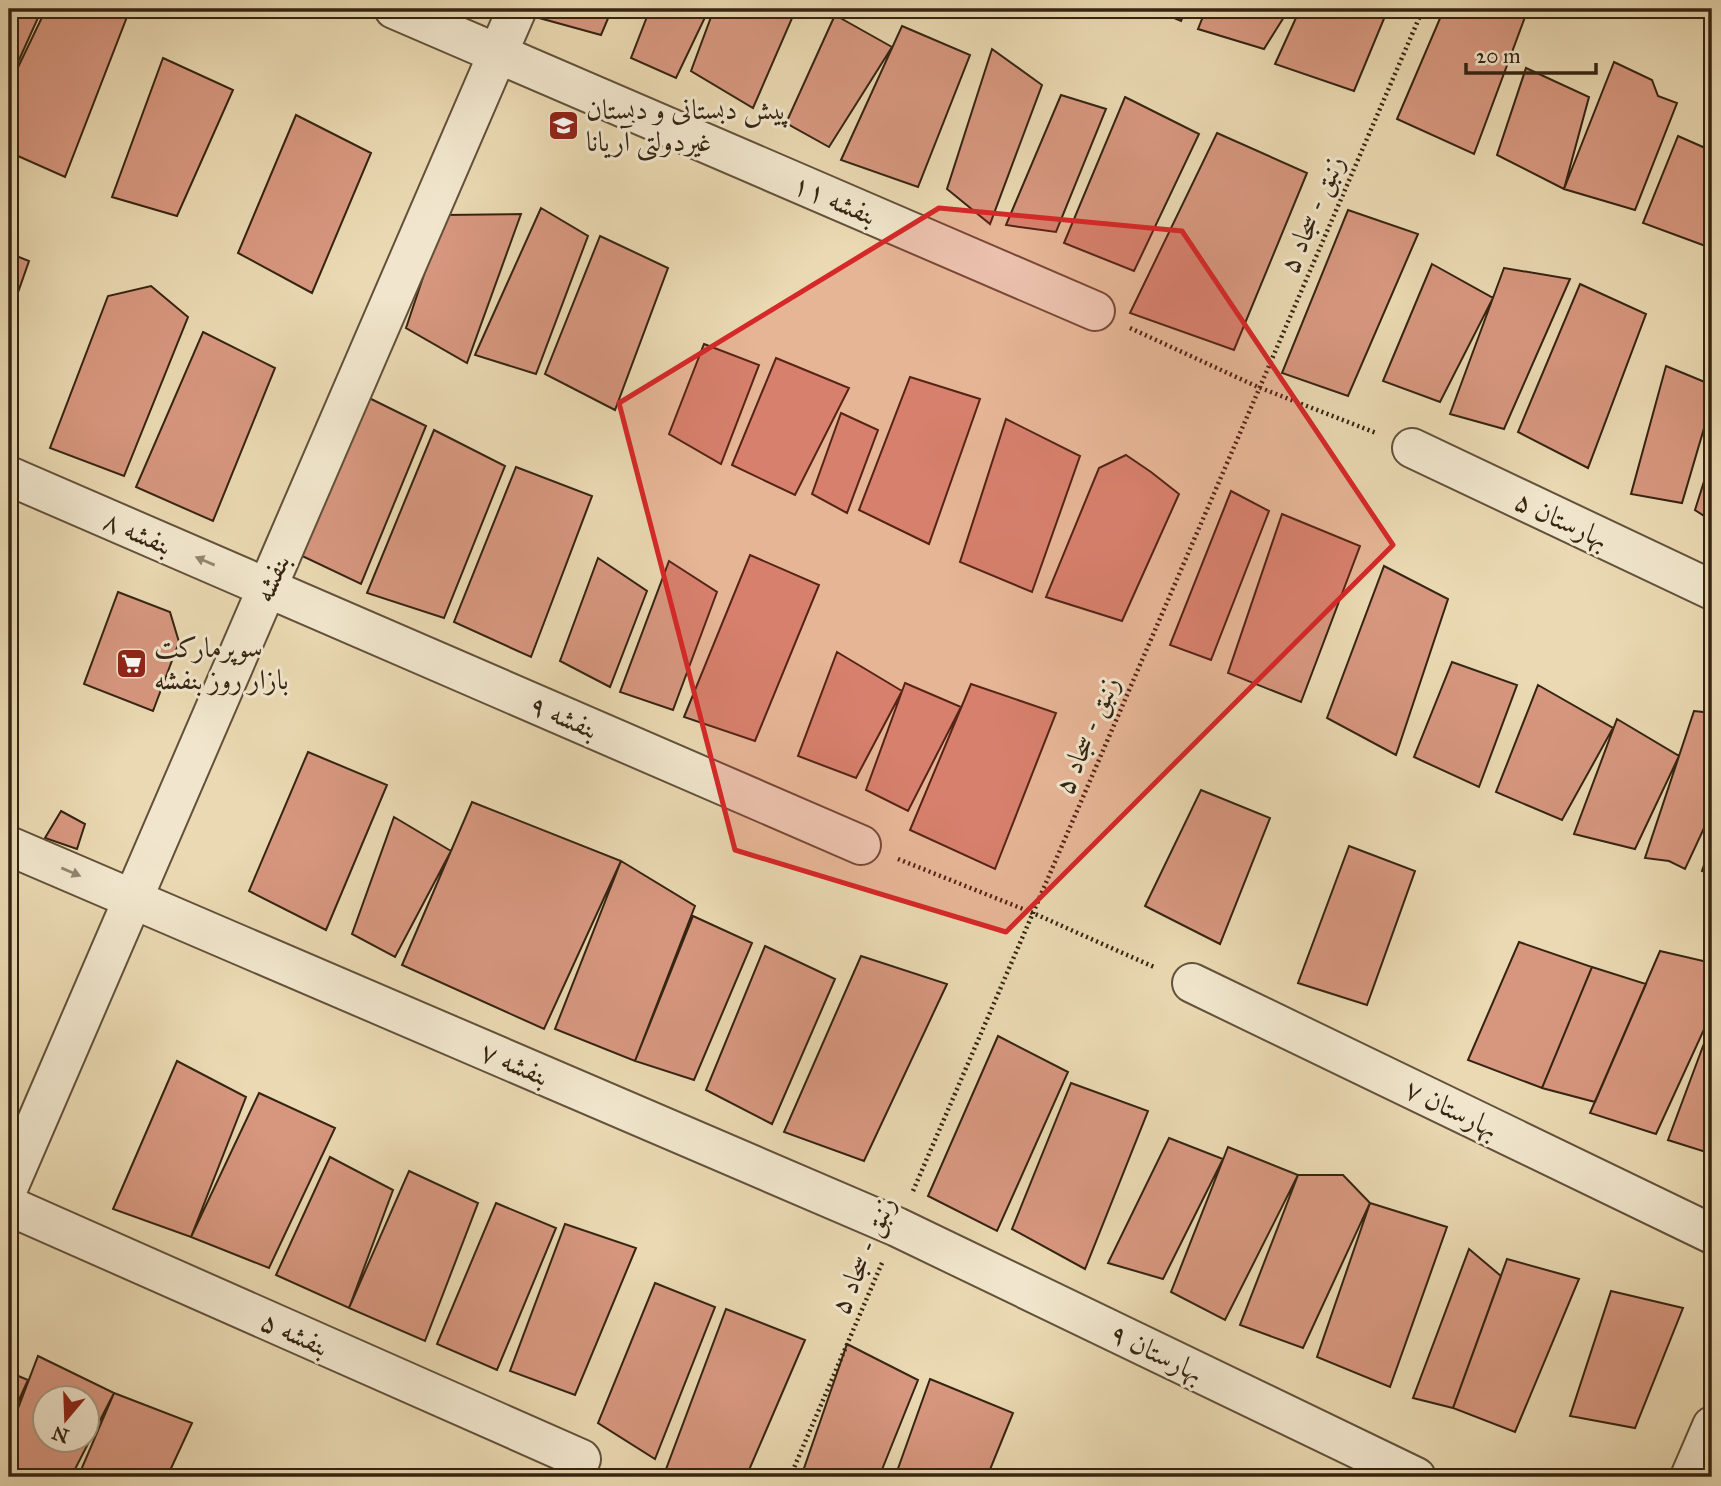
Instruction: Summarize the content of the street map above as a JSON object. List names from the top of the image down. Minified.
{"streets":{"street":["بنفشه ۱۱","بهارستان ۵","بنفشه ۸","بنفشه","بنفشه ۹","بنفشه ۷","بهارستان ۷","بنفشه ۵","بهارستان ۹"],"path":["زنبق - سجاد ۵"]},"crossings":[["بنفشه ۱۱","بنفشه"],["زنبق - سجاد ۵","بنفشه ۷"],["زنبق - سجاد ۵","بهارستان ۹"],["بنفشه ۸","بنفشه"],["بنفشه ۸","بنفشه ۹"],["بنفشه","بنفشه ۹"],["بنفشه","بنفشه ۷"],["بنفشه ۷","بهارستان ۹"]],"one_way":["بنفشه ۸"],"places":{"school or university":["پیش دبستانی و دبستان غیردولتی آریانا"],"supermarket":["سوپرمارکت بازار روز بنفشه"]},"scale_bar":"20 m","north":"bottom"}
